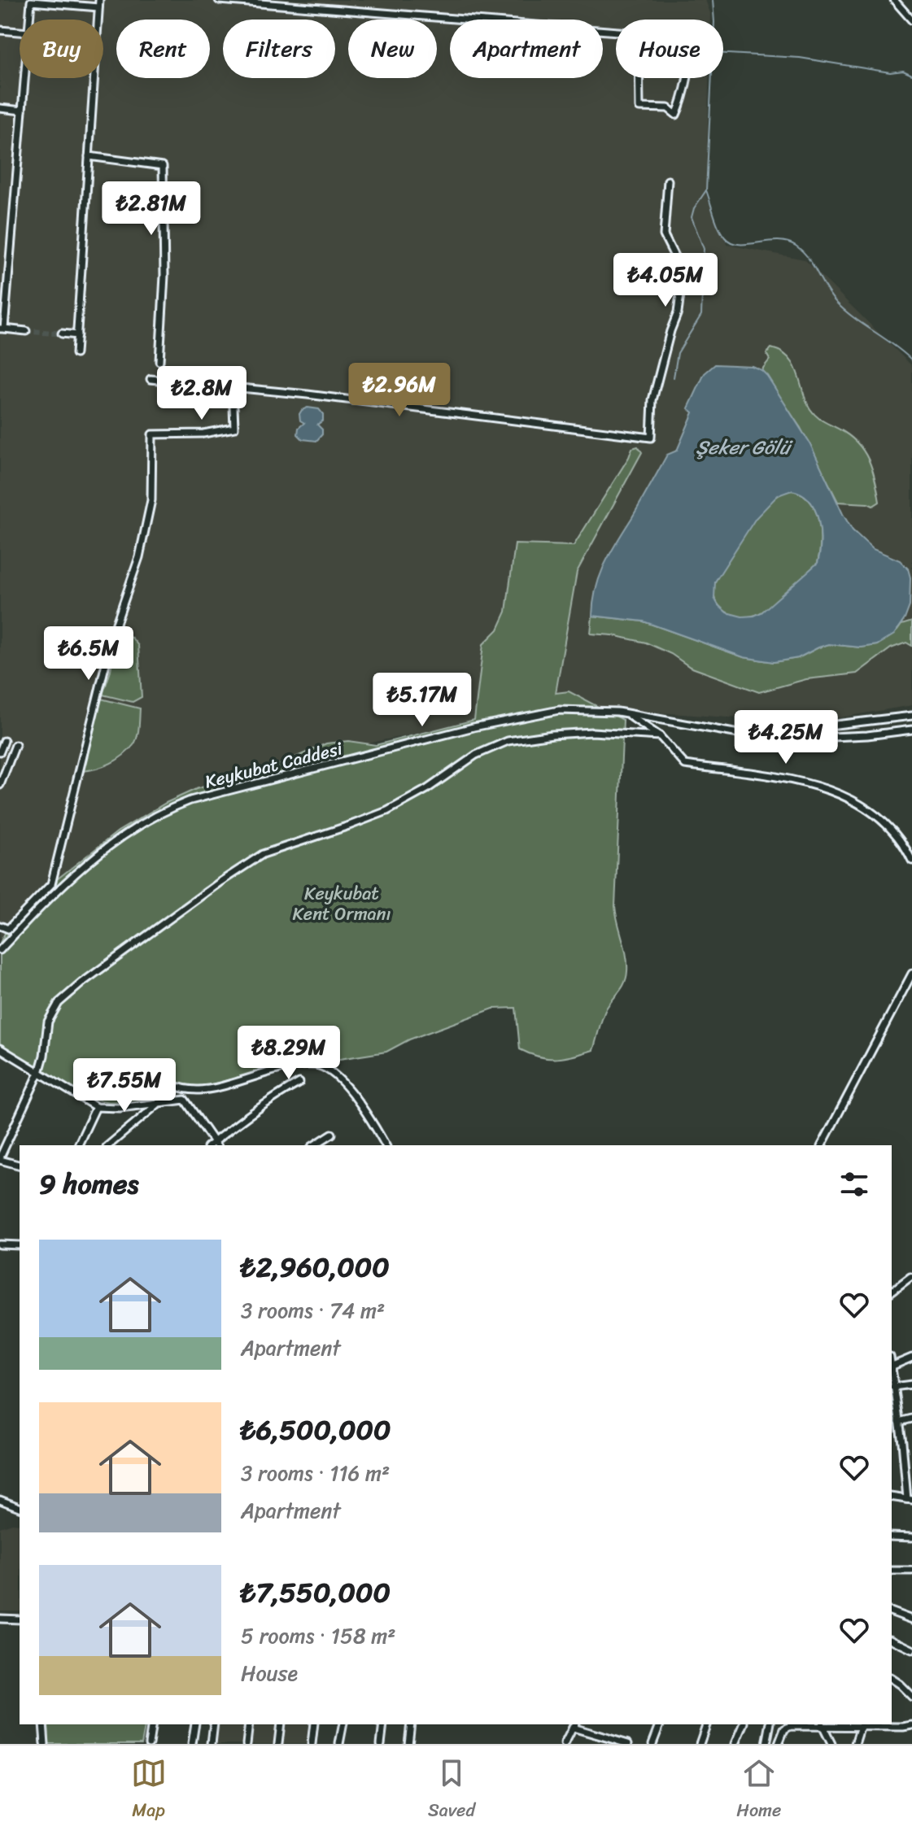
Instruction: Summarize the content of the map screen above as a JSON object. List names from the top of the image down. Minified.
{"streets":{"street":["Keykubat Caddesi"]},"water":["Şeker Gölü"],"parks":["Keykubat Kent Ormanı"],"page":{"chip":["Buy","Rent","Filters","New","Apartment","House"],"price":["₺2.81M","₺4.05M","₺2.96M","₺2.8M","₺6.5M","₺5.17M","₺4.25M","₺8.29M","₺7.55M"],"heading":"9 homes","list":[{"name":"₺2,960,000","note":"3 rooms · 74 m² · Apartment"},{"name":"₺6,500,000","note":"3 rooms · 116 m² · Apartment"},{"name":"₺7,550,000","note":"5 rooms · 158 m² · House"}],"tabs":["Map","Saved","Home"]}}
